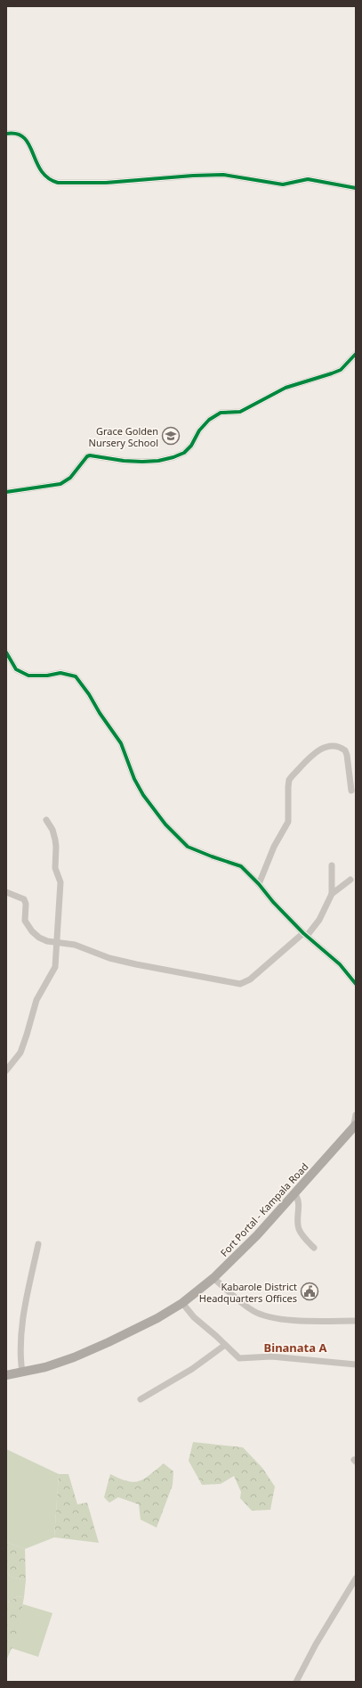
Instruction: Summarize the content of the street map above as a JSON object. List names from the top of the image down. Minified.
{"streets":{"highway":["Fort Portal - Kampala Road"]},"districts":["Binanata A"],"places":{"school or university":["Grace Golden Nursery School"],"public building":["Kabarole District Headquarters Offices"]}}
